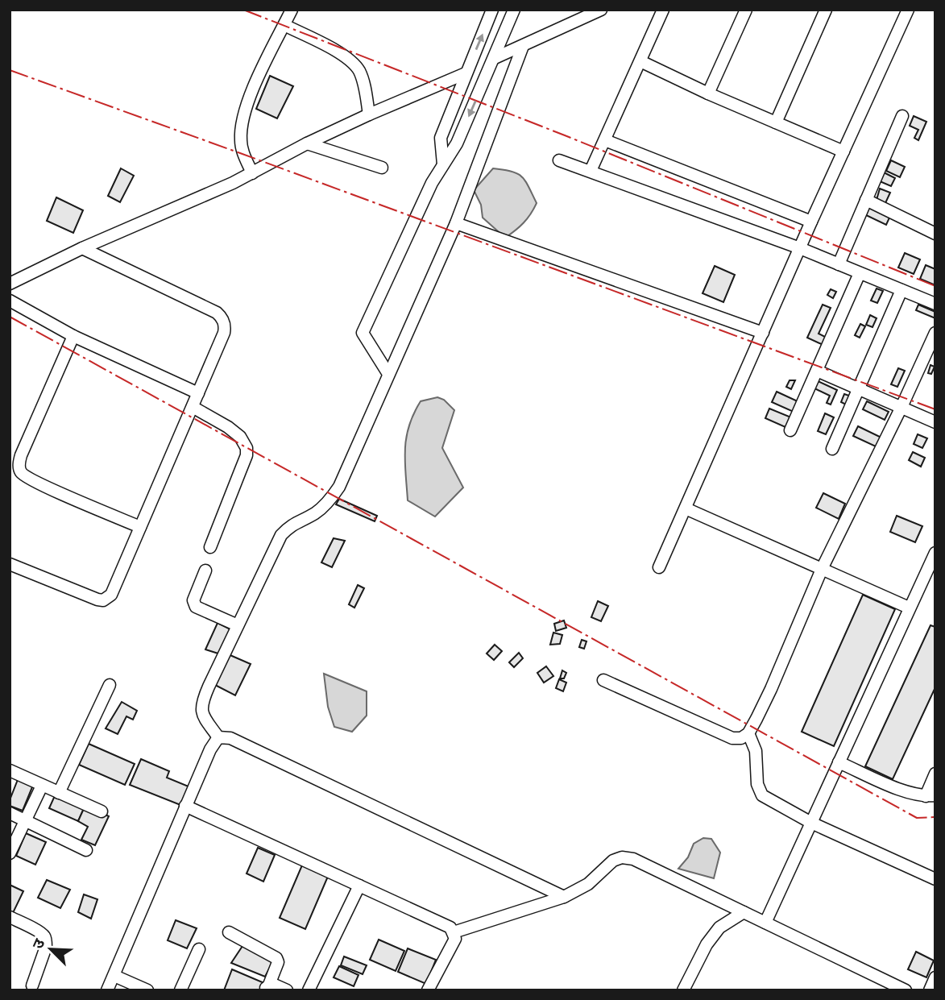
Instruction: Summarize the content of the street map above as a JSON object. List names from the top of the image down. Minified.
{"north":"top left"}
